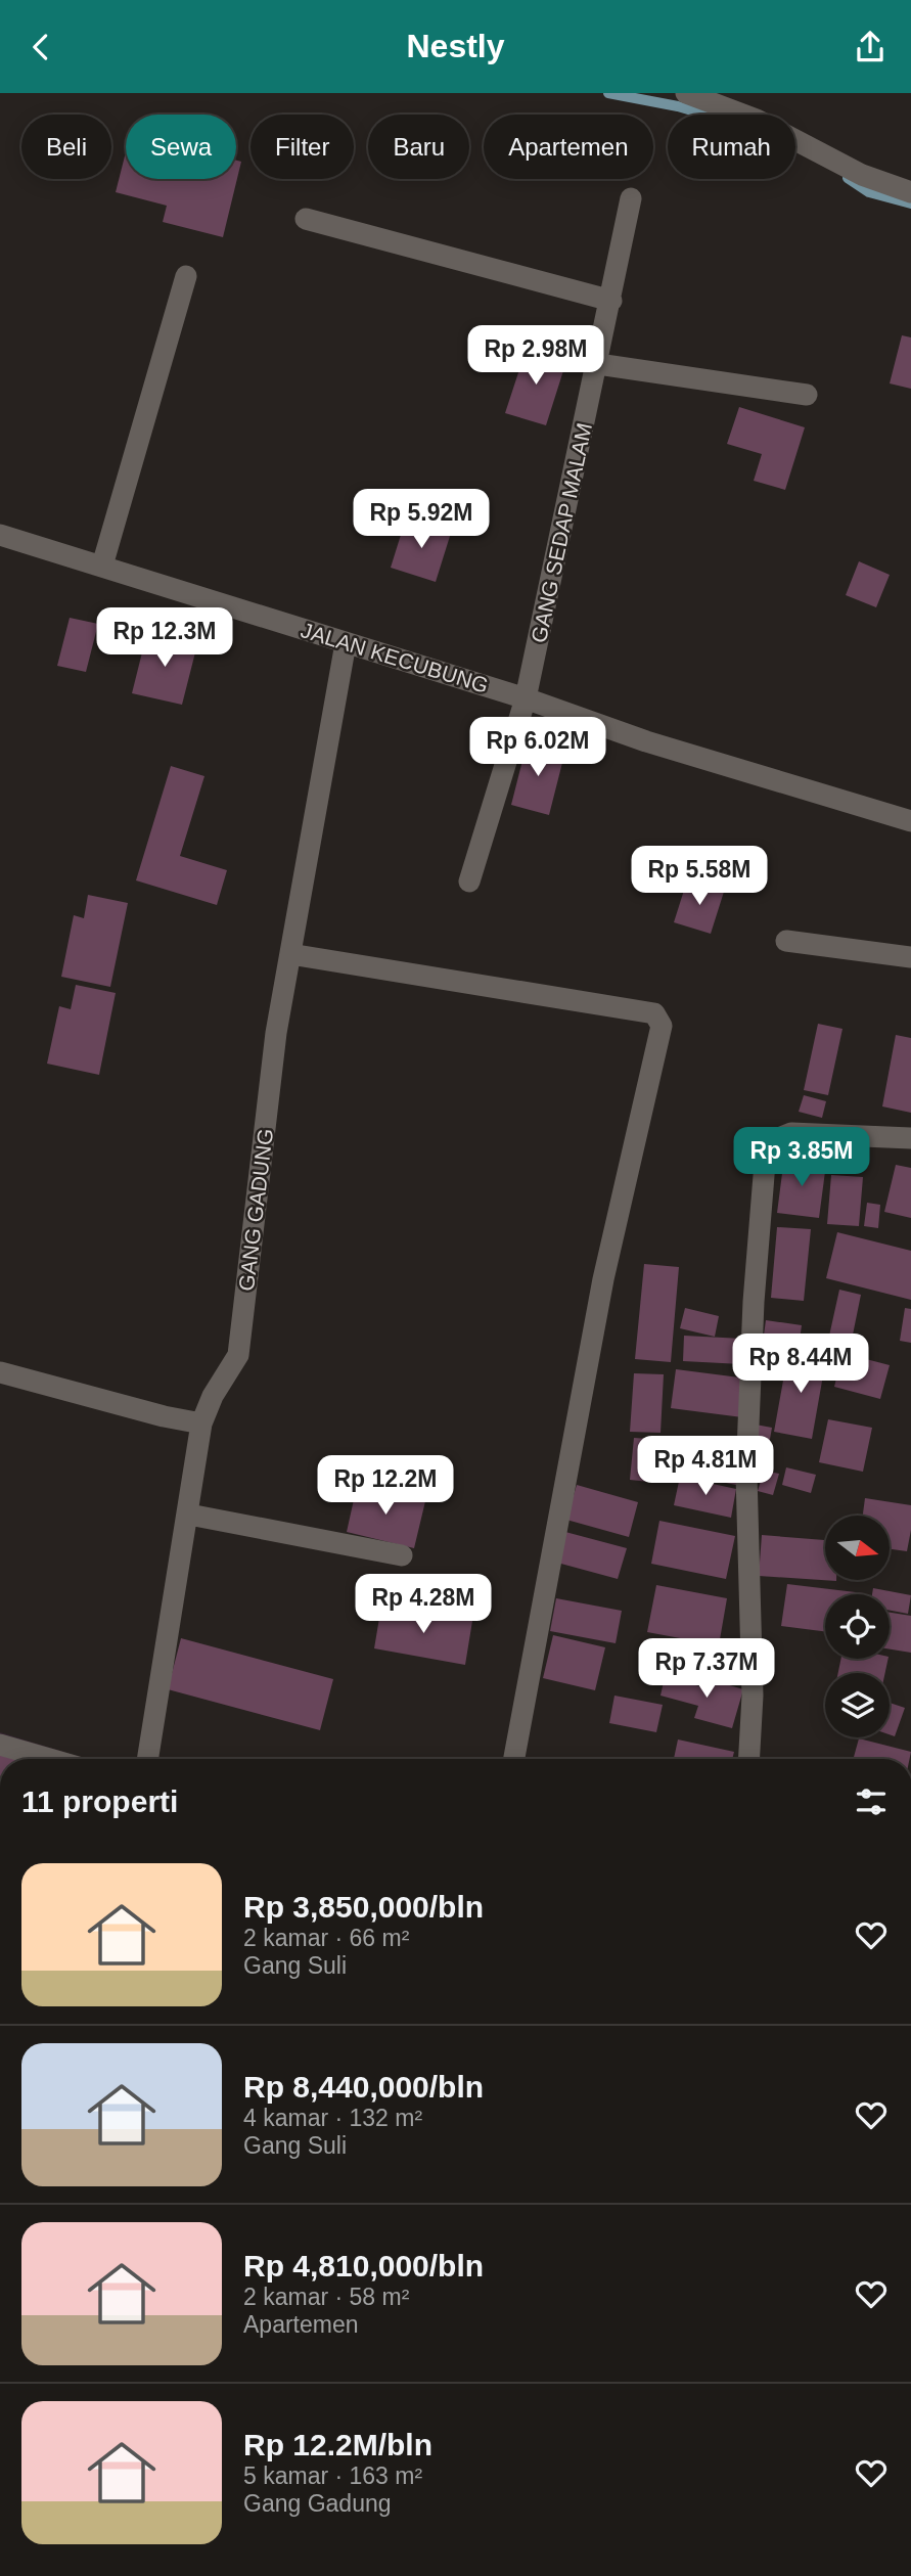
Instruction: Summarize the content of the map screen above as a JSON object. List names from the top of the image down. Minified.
{"streets":{"street":["GANG SEDAP MALAM","JALAN KECUBUNG","GANG GADUNG"]},"crossings":[["GANG SEDAP MALAM","JALAN KECUBUNG"],["JALAN KECUBUNG","GANG GADUNG"]],"north":"right","page":{"header":"Nestly","chip":["Beli","Sewa","Filter","Baru","Apartemen","Rumah"],"price":["Rp 2.98M","Rp 5.92M","Rp 12.3M","Rp 6.02M","Rp 5.58M","Rp 3.85M","Rp 8.44M","Rp 4.81M","Rp 12.2M","Rp 4.28M","Rp 7.37M"],"heading":"11 properti","list":[{"name":"Rp 3,850,000/bln","note":"2 kamar · 66 m² · Gang Suli"},{"name":"Rp 8,440,000/bln","note":"4 kamar · 132 m² · Gang Suli"},{"name":"Rp 4,810,000/bln","note":"2 kamar · 58 m² · Apartemen"},{"name":"Rp 12.2M/bln","note":"5 kamar · 163 m² · Gang Gadung"}]}}
